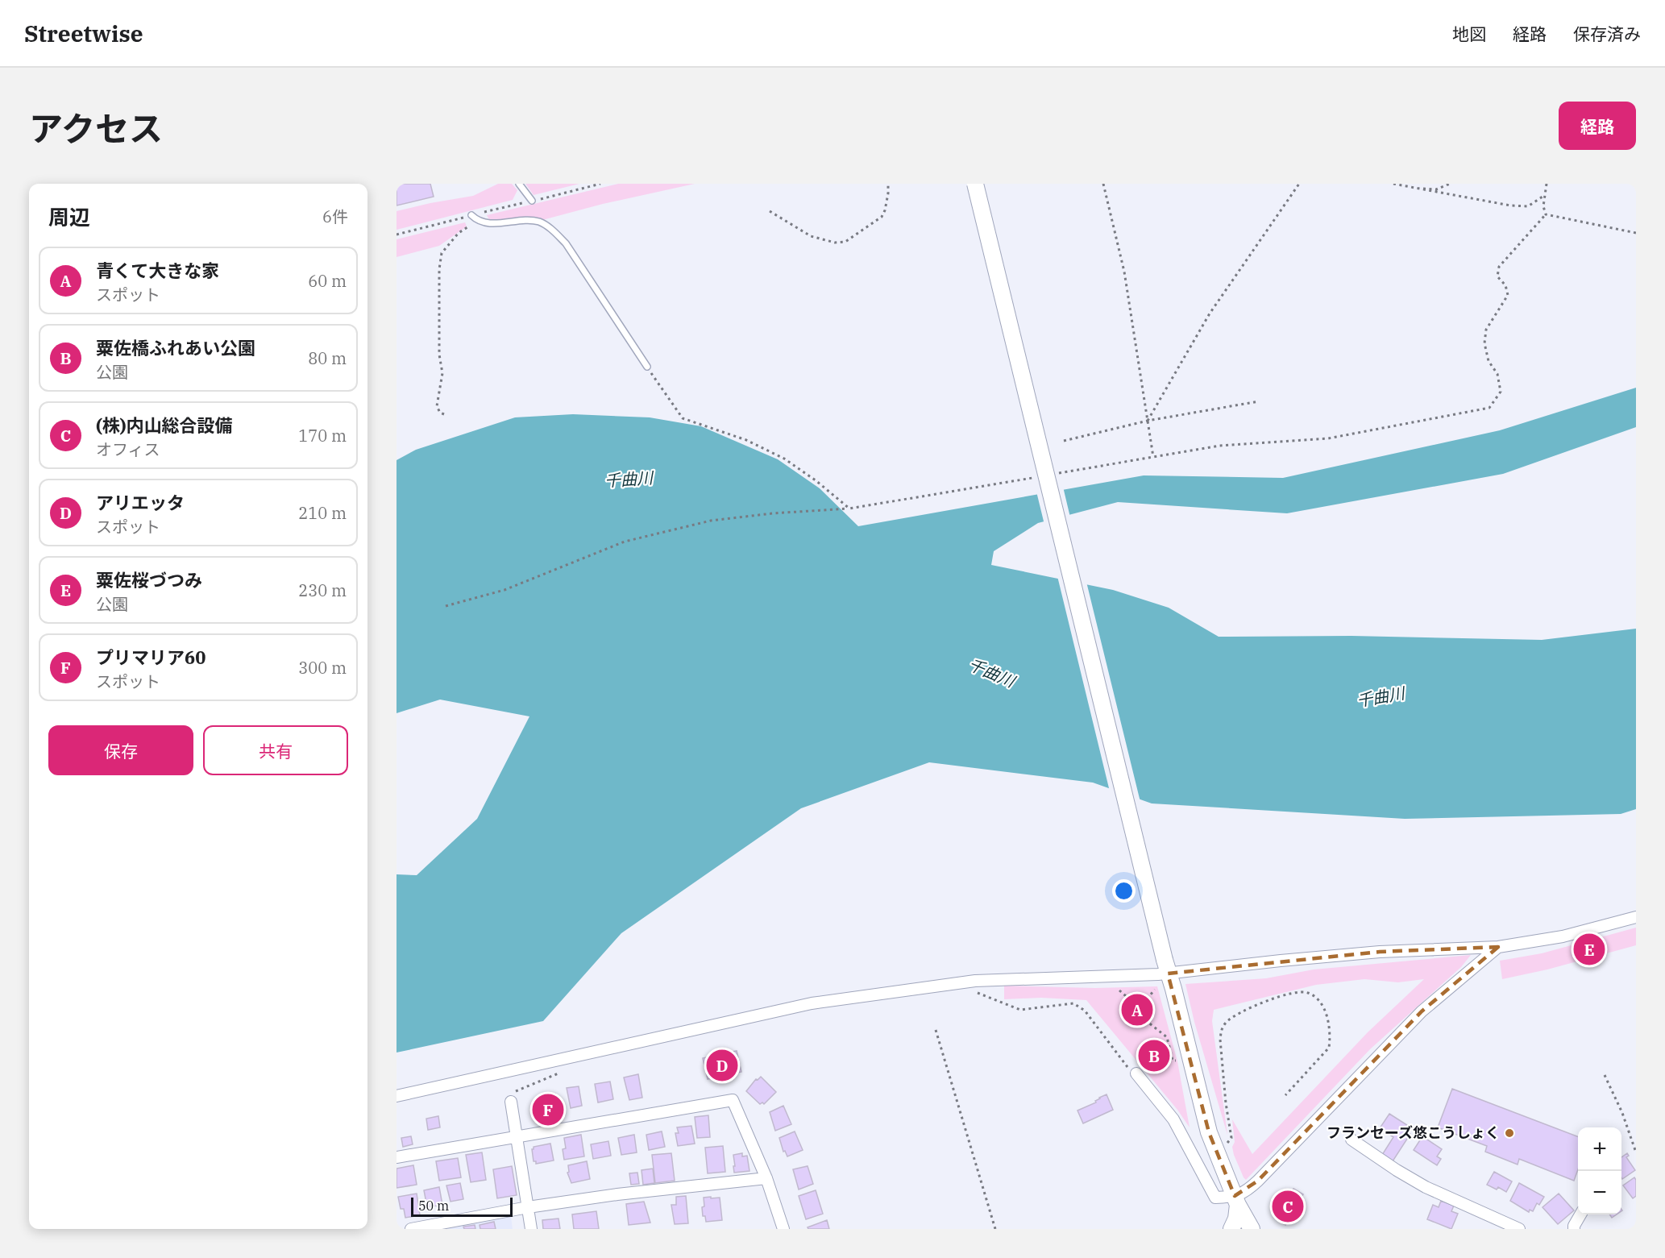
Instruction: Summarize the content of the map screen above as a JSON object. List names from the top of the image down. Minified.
{"water":["千曲川"],"places":["フランセーズ悠こうしょく"],"scale_bar":"50 m","page":{"header":"Streetwise","nav":["地図","経路","保存済み"],"title":"アクセス","buttons":["経路",["保存","共有"]],"heading":["周辺","6件"],"list":[{"mark":"A","name":"青くて大きな家","note":"スポット","value":"60 m"},{"mark":"B","name":"粟佐橋ふれあい公園","note":"公園","value":"80 m"},{"mark":"C","name":"(株)内山総合設備","note":"オフィス","value":"170 m"},{"mark":"D","name":"アリエッタ","note":"スポット","value":"210 m"},{"mark":"E","name":"粟佐桜づつみ","note":"公園","value":"230 m"},{"mark":"F","name":"プリマリア60","note":"スポット","value":"300 m"}],"pins":["E","A","B","D","F","C"],"map_buttons":["+","−"],"scale":"50 m"}}
